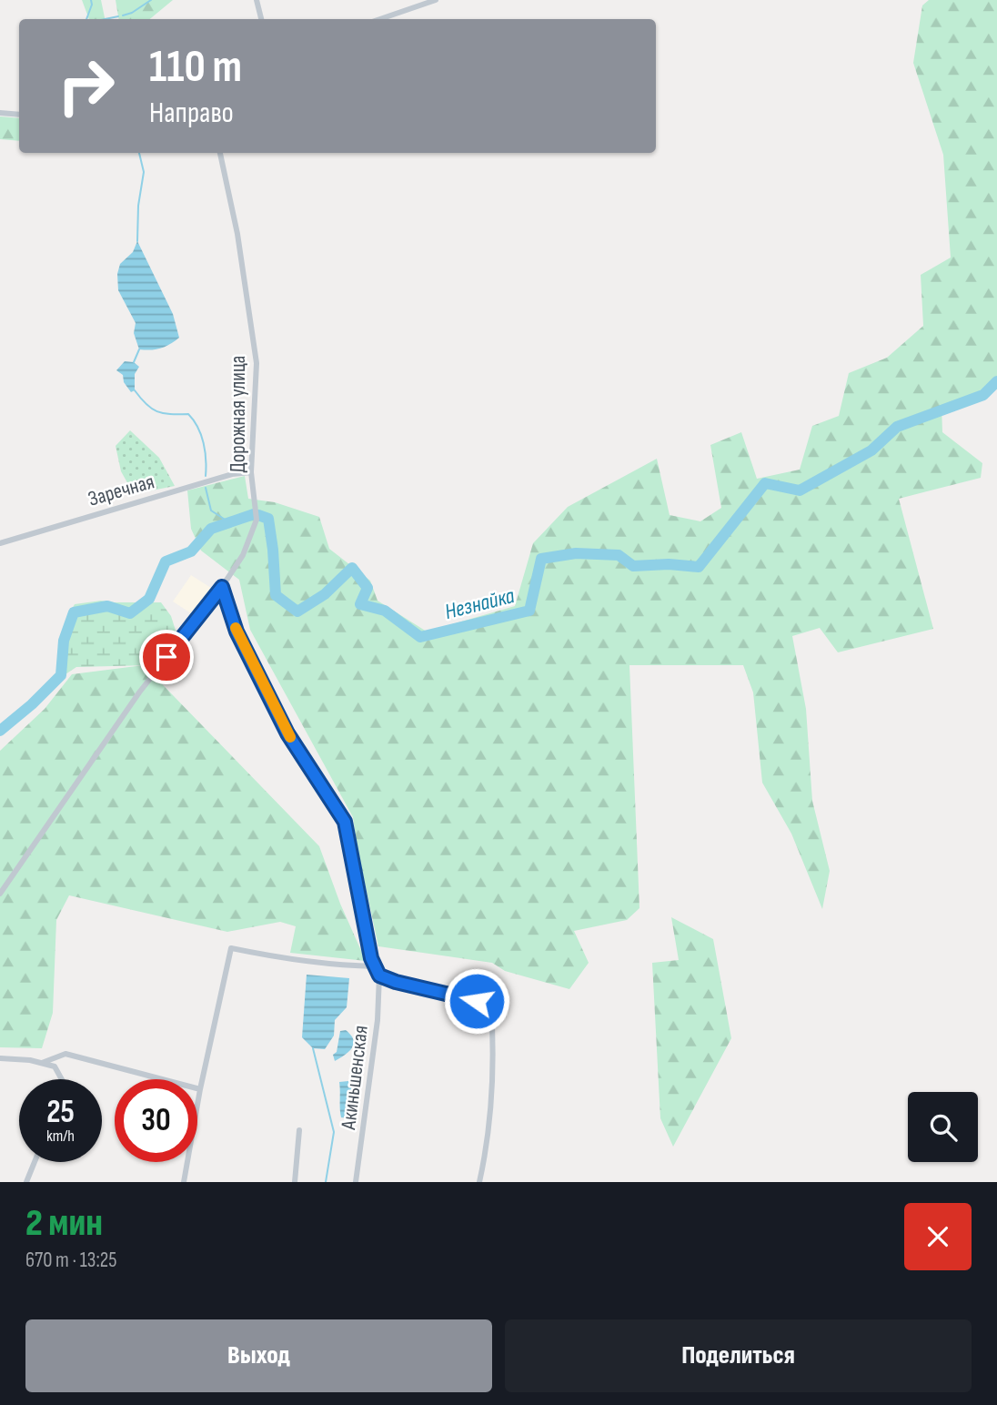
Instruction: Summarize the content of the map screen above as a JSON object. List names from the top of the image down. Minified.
{"streets":{"street":["Дорожная улица","Заречная","Акиньшенская"]},"crossings":[["Дорожная улица","Заречная"]],"water":["Незнайка"],"page":{"turn":["110 m","Направо"],"speed":"25 km/h","limit":"30","heading":["2 мин","670 m · 13:25"],"buttons":["Выход","Поделиться"]}}
